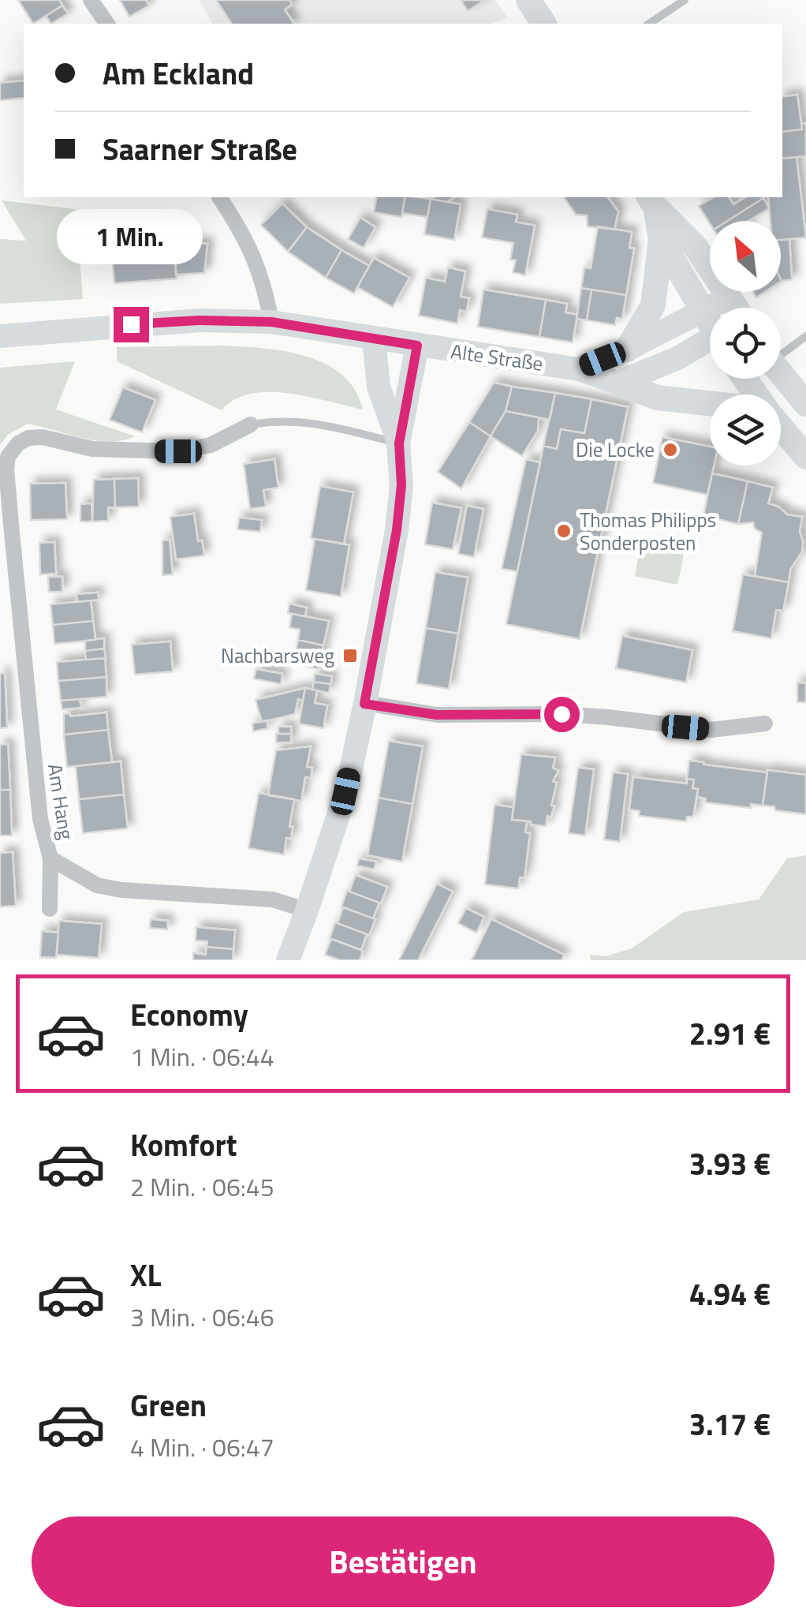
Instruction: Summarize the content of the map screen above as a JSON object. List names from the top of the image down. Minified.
{"streets":{"main road":["Alte Straße"],"street":["Am Hang"]},"places":{"other":["Die Locke","Thomas Philipps Sonderposten"],"transit":["Nachbarsweg"]},"north":"top left","page":{"banner":["Am Eckland","Saarner Straße"],"bubble":"1 Min.","list":[{"name":"Economy","note":"1 Min. · 06:44","value":"2.91 €"},{"name":"Komfort","note":"2 Min. · 06:45","value":"3.93 €"},{"name":"XL","note":"3 Min. · 06:46","value":"4.94 €"},{"name":"Green","note":"4 Min. · 06:47","value":"3.17 €"}],"buttons":"Bestätigen"}}
